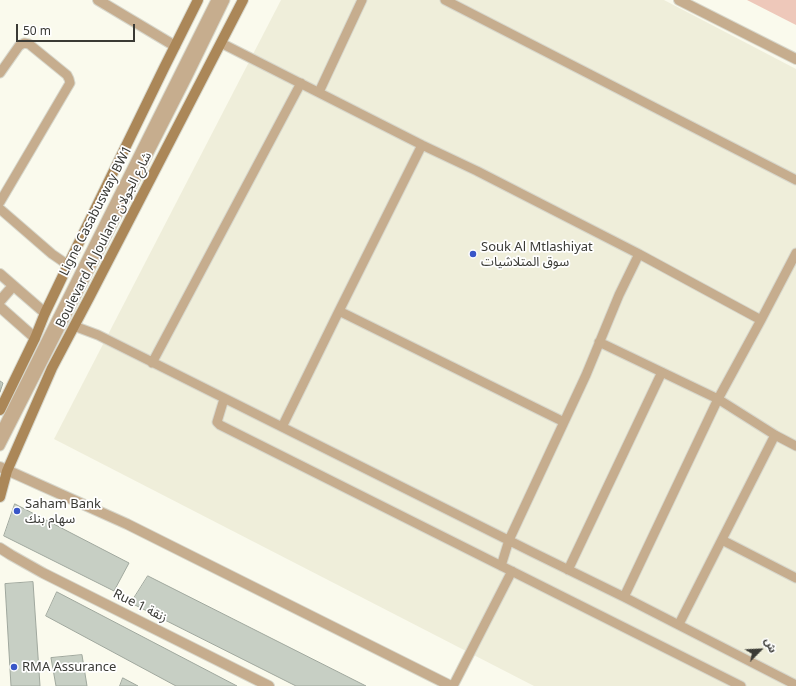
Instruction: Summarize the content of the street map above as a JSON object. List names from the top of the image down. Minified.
{"streets":{"main road":["Boulevard Al Joulane شارع الجولان"],"street":["Rue 1 زنقة"],"lane":["Ligne Casabusway BW1"]},"places":["Souk Al Mtlashiyat سوق المتلاشيات","Saham Bank سهام بنك","RMA Assurance"],"scale_bar":"50 m","north":"top right"}
